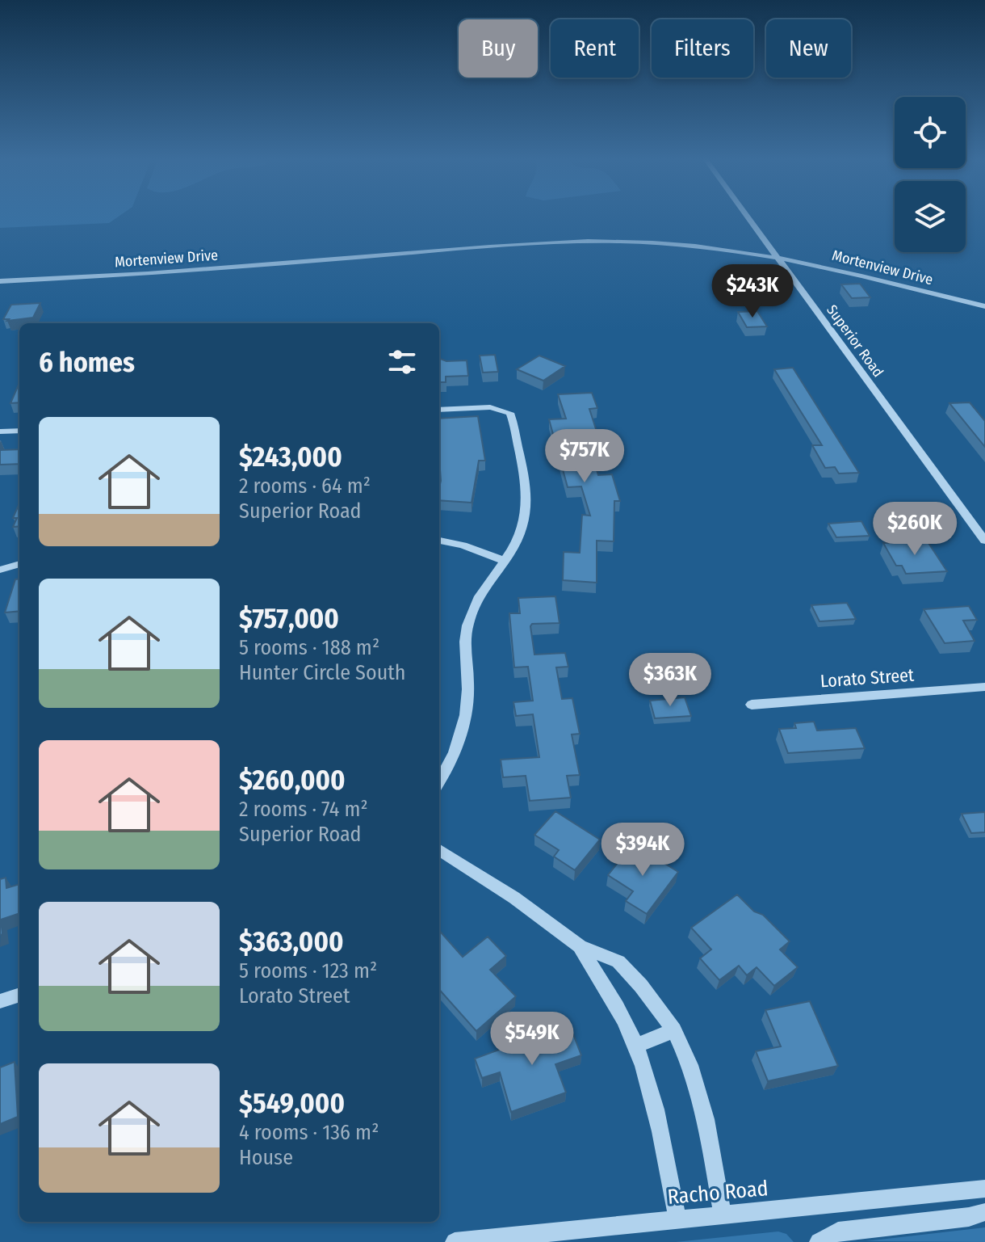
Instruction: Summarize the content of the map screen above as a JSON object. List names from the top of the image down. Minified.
{"streets":{"street":["Mortenview Drive","Superior Road","Lorato Street","Racho Road"]},"crossings":[["Mortenview Drive","Superior Road"]],"page":{"chip":["Buy","Rent","Filters","New"],"price":["$243K","$757K","$260K","$363K","$394K","$549K"],"heading":"6 homes","list":[{"name":"$243,000","note":"2 rooms · 64 m² · Superior Road"},{"name":"$757,000","note":"5 rooms · 188 m² · Hunter Circle South"},{"name":"$260,000","note":"2 rooms · 74 m² · Superior Road"},{"name":"$363,000","note":"5 rooms · 123 m² · Lorato Street"},{"name":"$549,000","note":"4 rooms · 136 m² · House"}]}}
